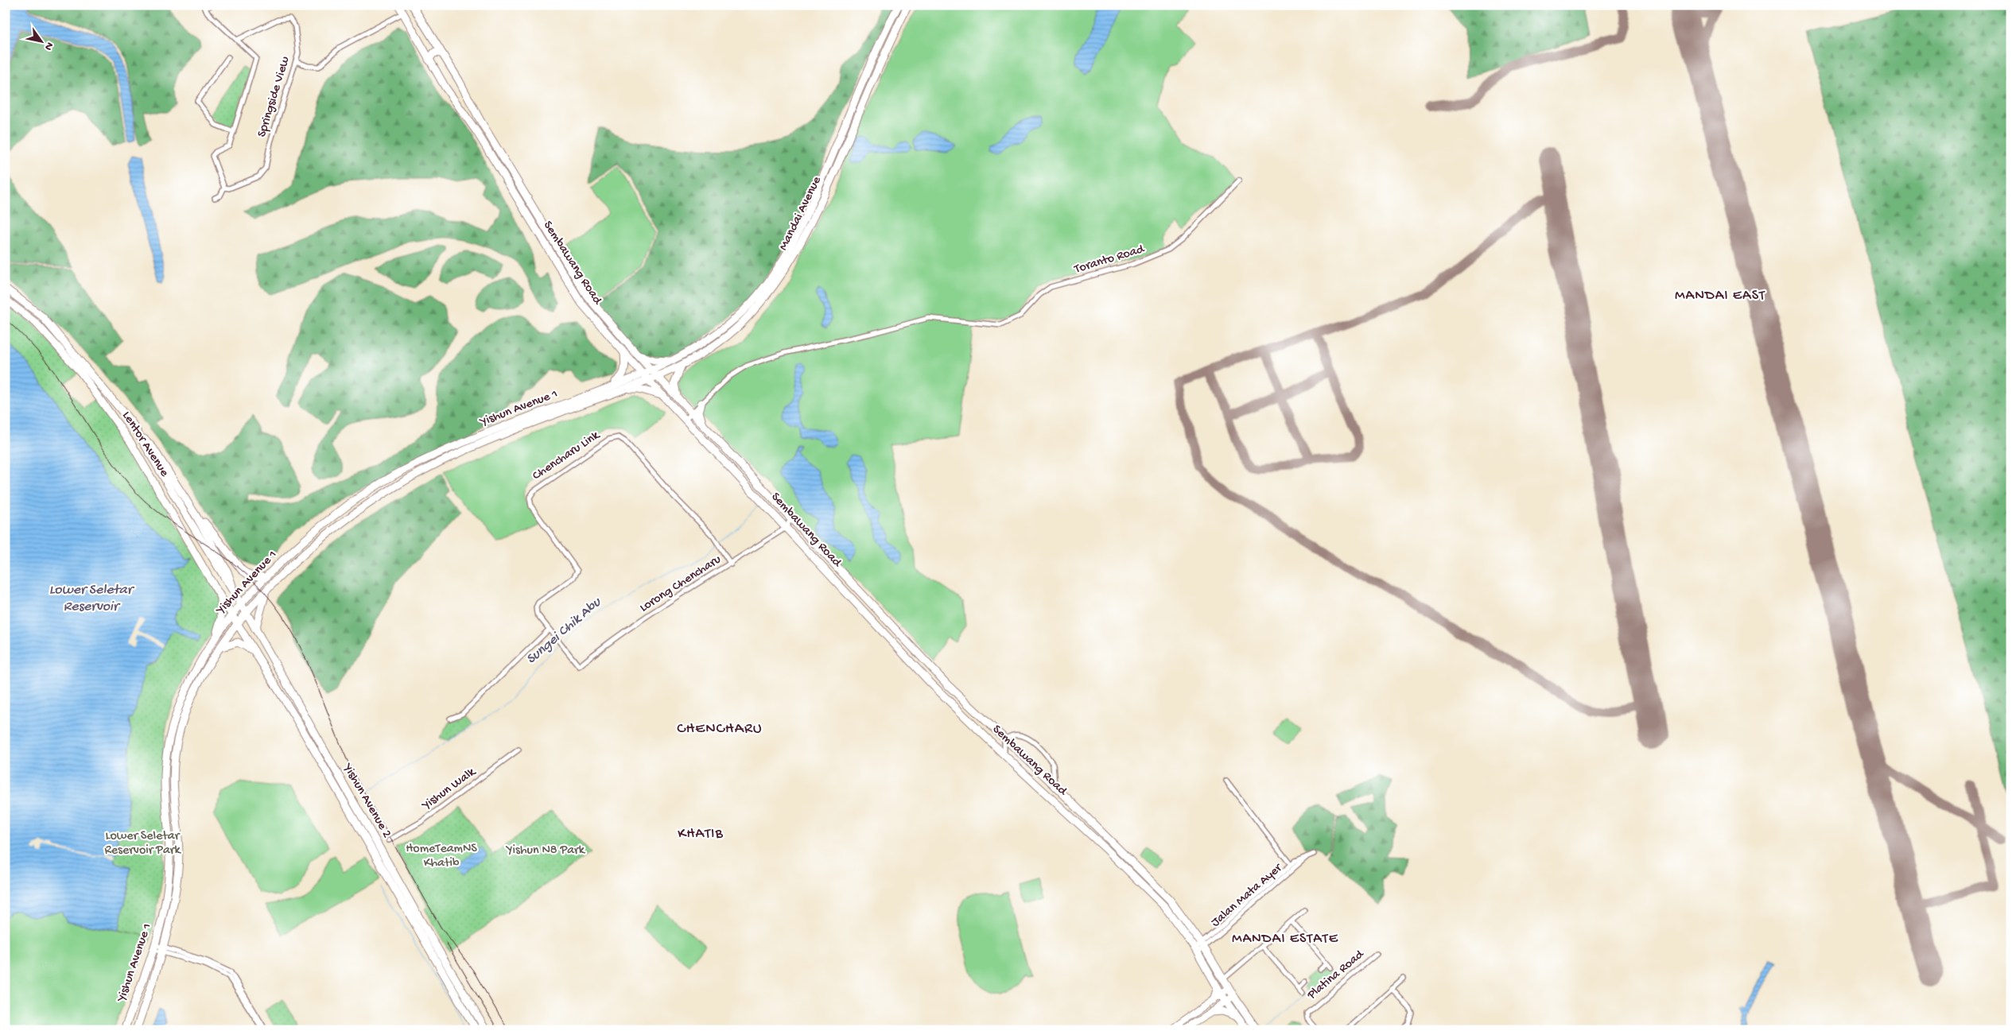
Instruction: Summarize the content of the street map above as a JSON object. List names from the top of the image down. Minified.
{"streets":{"main road":["Mandai Avenue","Sembawang Road","Yishun Avenue 1","Lentor Avenue","Yishun Avenue 2"],"street":["Springside View","Toranto Road","Chencharu Link","Lorong Chencharu","Yishun Walk","Jalan Mata Ayer","Platina Road"]},"crossings":[["Mandai Avenue","Sembawang Road"],["Mandai Avenue","Yishun Avenue 1"],["Toranto Road","Sembawang Road"],["Sembawang Road","Yishun Avenue 1"],["Sembawang Road","Lorong Chencharu"],["Sembawang Road","Jalan Mata Ayer"],["Yishun Avenue 1","Lentor Avenue"],["Yishun Avenue 1","Yishun Avenue 2"],["Lentor Avenue","Yishun Avenue 2"],["Chencharu Link","Lorong Chencharu"]],"districts":["MANDAI EAST","CHENCHARU","KHATIB","MANDAI ESTATE"],"water":["Lower Seletar Reservoir","Sungei Chik Abu"],"parks":["Lower Seletar Reservoir Park","HomeTeamNS Khatib","Yishun N8 Park"],"north":"bottom right"}
